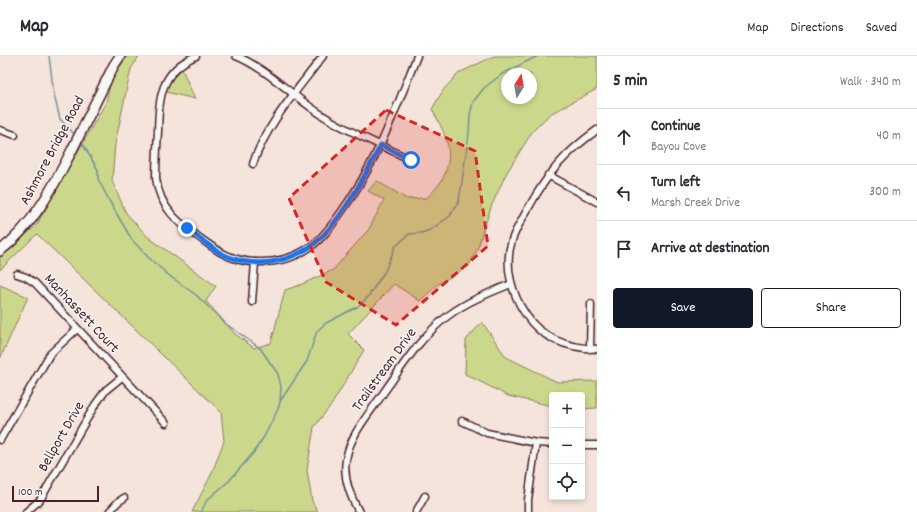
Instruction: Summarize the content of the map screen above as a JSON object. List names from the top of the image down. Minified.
{"streets":{"main road":["Ashmore Bridge Road"],"street":["Manhassett Court","Trailstream Drive","Bellport Drive"]},"crossings":[["Manhassett Court","Bellport Drive"]],"scale_bar":"100 m","north":"top","page":{"header":"Map","nav":["Map","Directions","Saved"],"heading":["5 min","Walk · 340 m"],"list":[["Continue","Bayou Cove","40 m"],["Turn left","Marsh Creek Drive","300 m"],"Arrive at destination"],"buttons":["Save","Share"],"map_buttons":["+","−"],"scale":"100 m"}}
